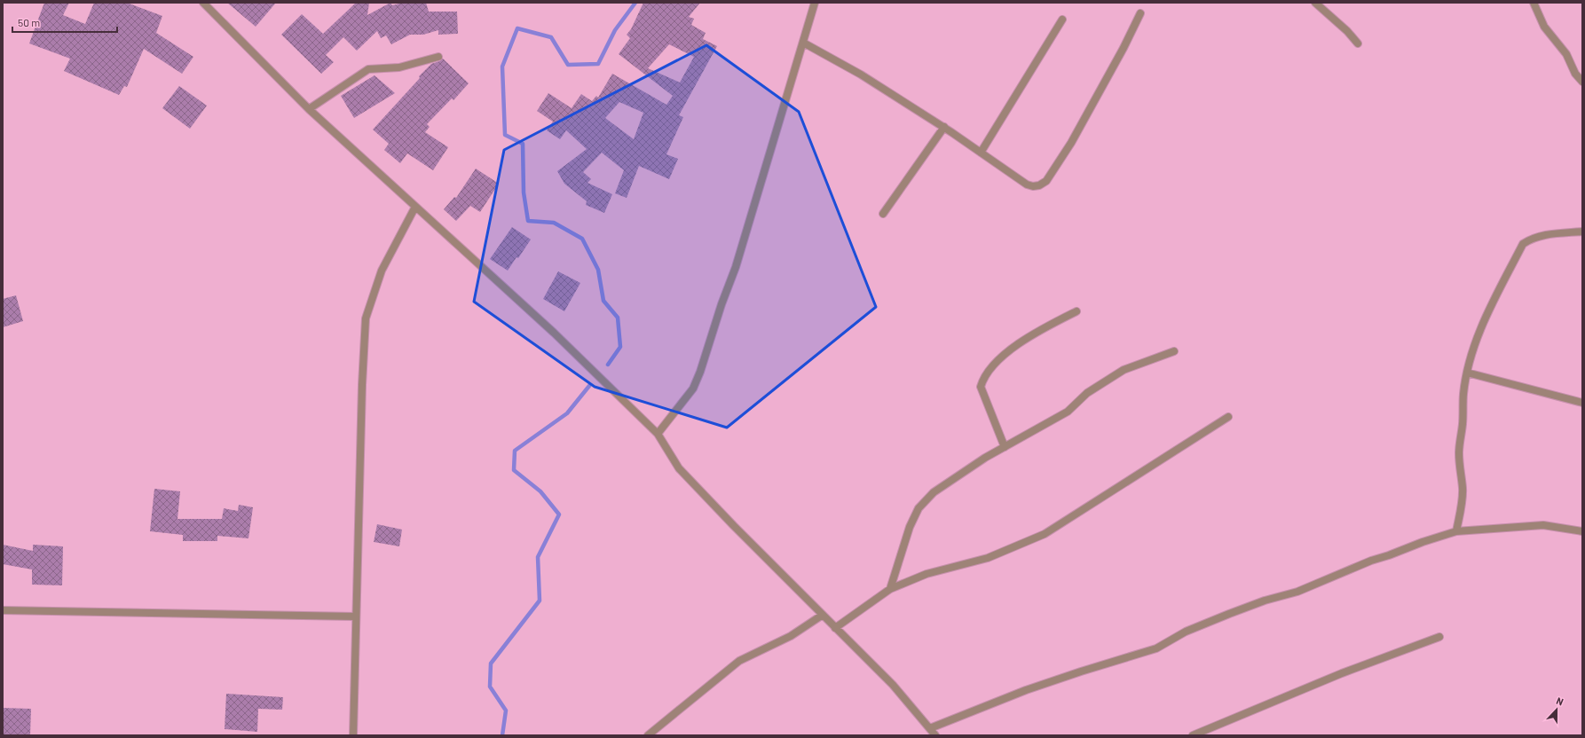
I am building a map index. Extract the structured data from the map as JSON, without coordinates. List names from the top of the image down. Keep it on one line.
{"scale_bar":"50 m","north":"top"}
